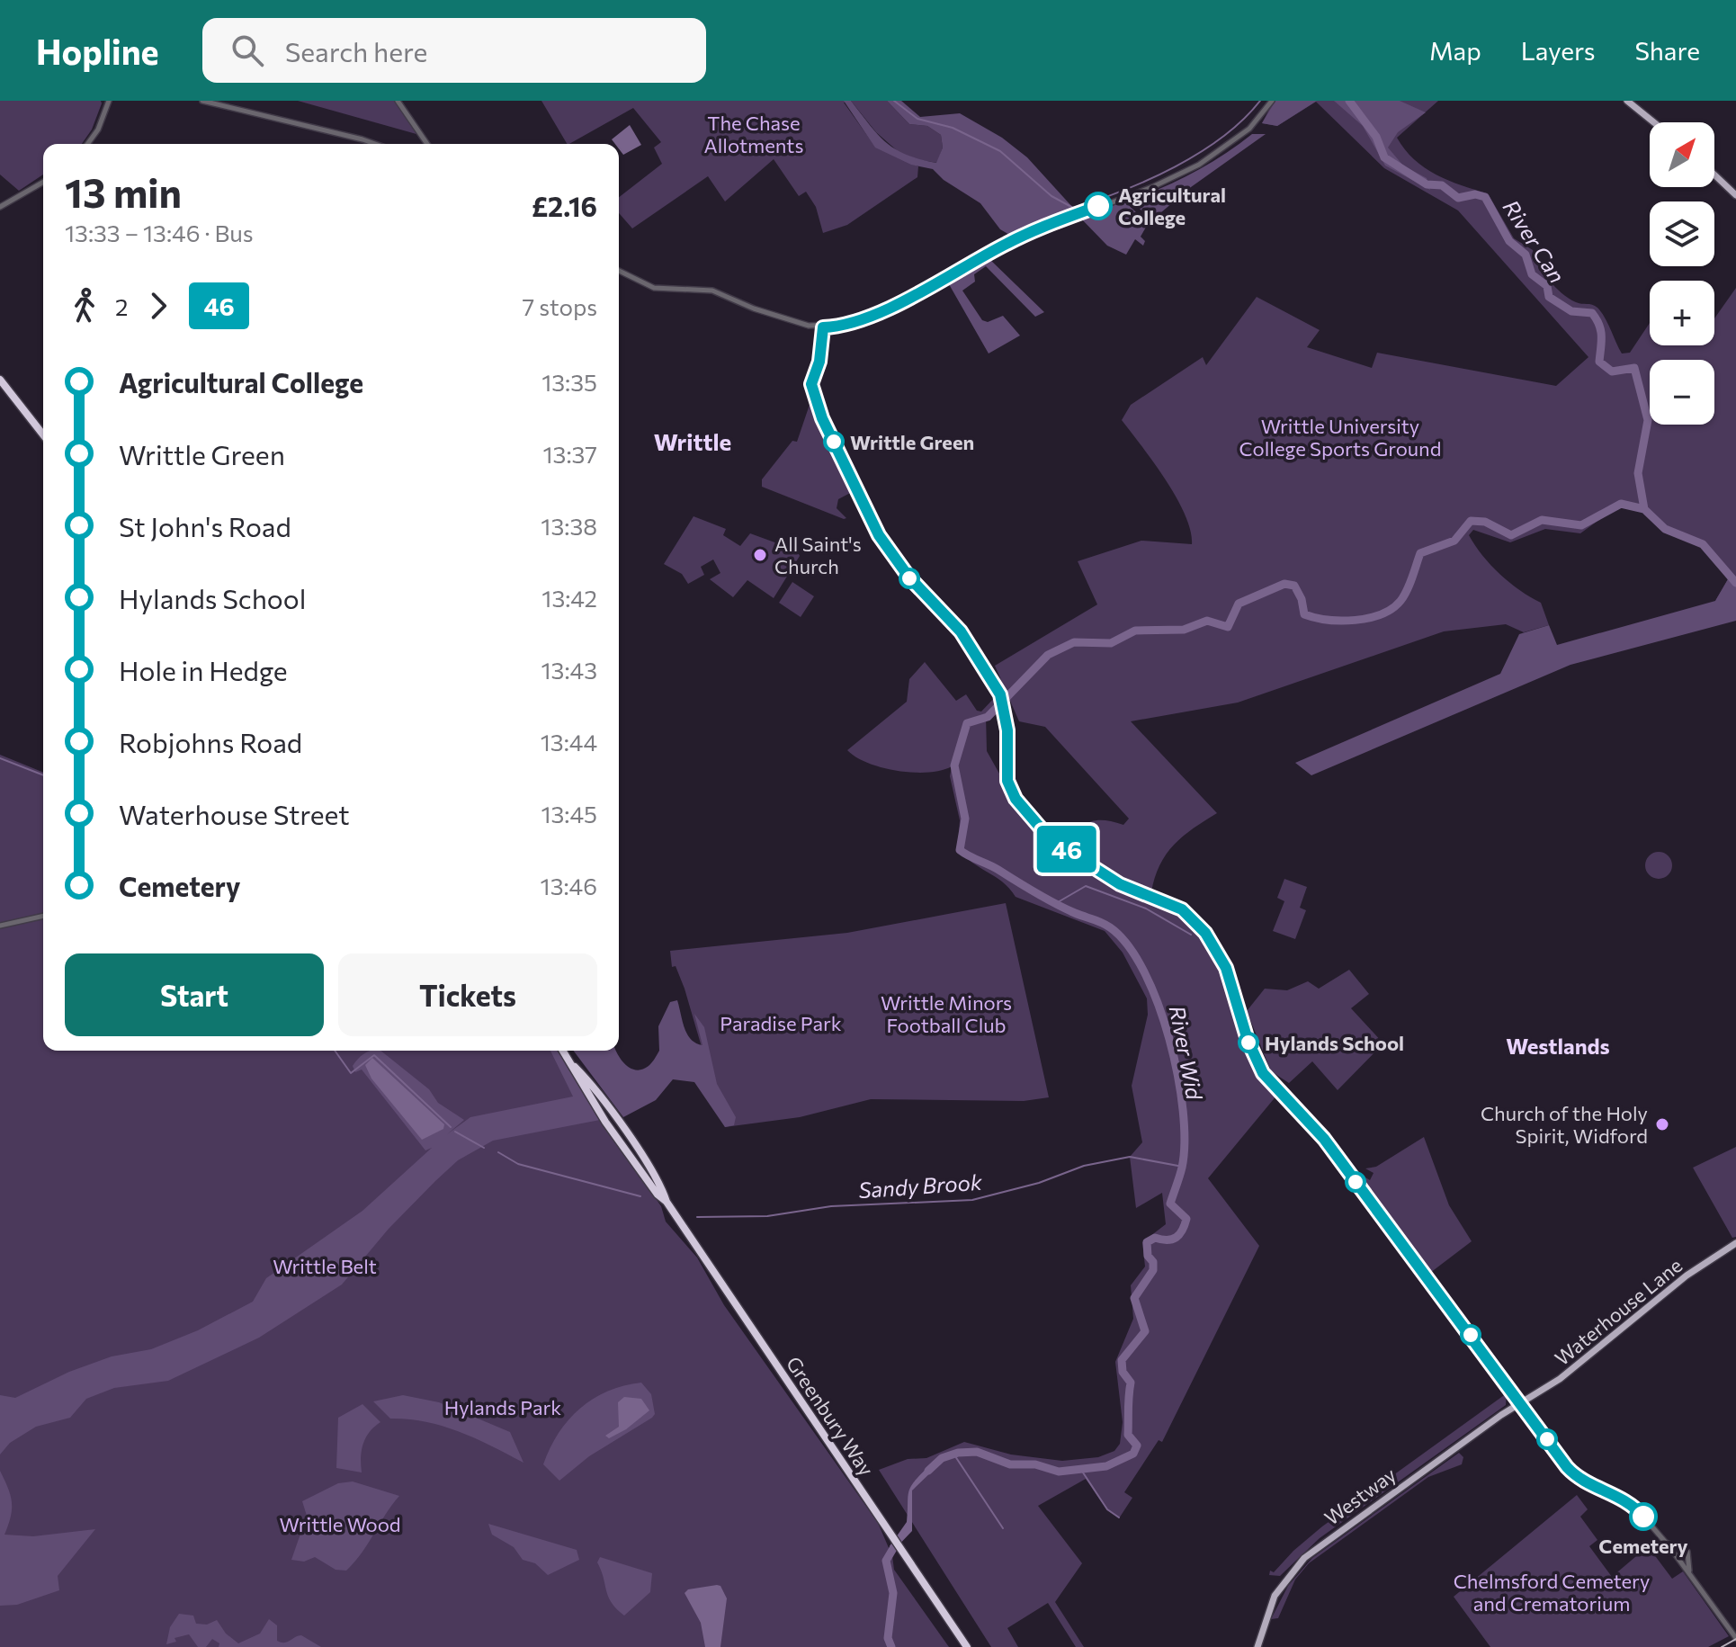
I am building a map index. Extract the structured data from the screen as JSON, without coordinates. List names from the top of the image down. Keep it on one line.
{"streets":{"highway":["Greenbury Way"],"main road":["Waterhouse Lane","Westway"]},"crossings":[["Waterhouse Lane","Westway"]],"districts":["Writtle","Westlands"],"water":["River Can","River Wid","Sandy Brook"],"parks":["The Chase Allotments","Writtle University College Sports Ground","Writtle Minors Football Club","Paradise Park","Writtle Belt","Hylands Park","Writtle Wood","Chelmsford Cemetery and Crematorium"],"places":["Agricultural College","Writtle Green","All Saint's Church","Hylands School","Church of the Holy Spirit, Widford","Cemetery"],"lines":["bus line 46"],"north":"top right","page":{"header":"Hopline","search":"Search here","nav":["Map","Layers","Share"],"on_map":"46","map_buttons":["+","−"],"heading":["13 min","13:33 – 13:46 · Bus","£2.16"],"legs":["2","46","7 stops"],"list":[{"name":"Agricultural College","value":"13:35"},{"name":"Writtle Green","value":"13:37"},{"name":"St John's Road","value":"13:38"},{"name":"Hylands School","value":"13:42"},{"name":"Hole in Hedge","value":"13:43"},{"name":"Robjohns Road","value":"13:44"},{"name":"Waterhouse Street","value":"13:45"},{"name":"Cemetery","value":"13:46"}],"buttons":["Start","Tickets"]}}
